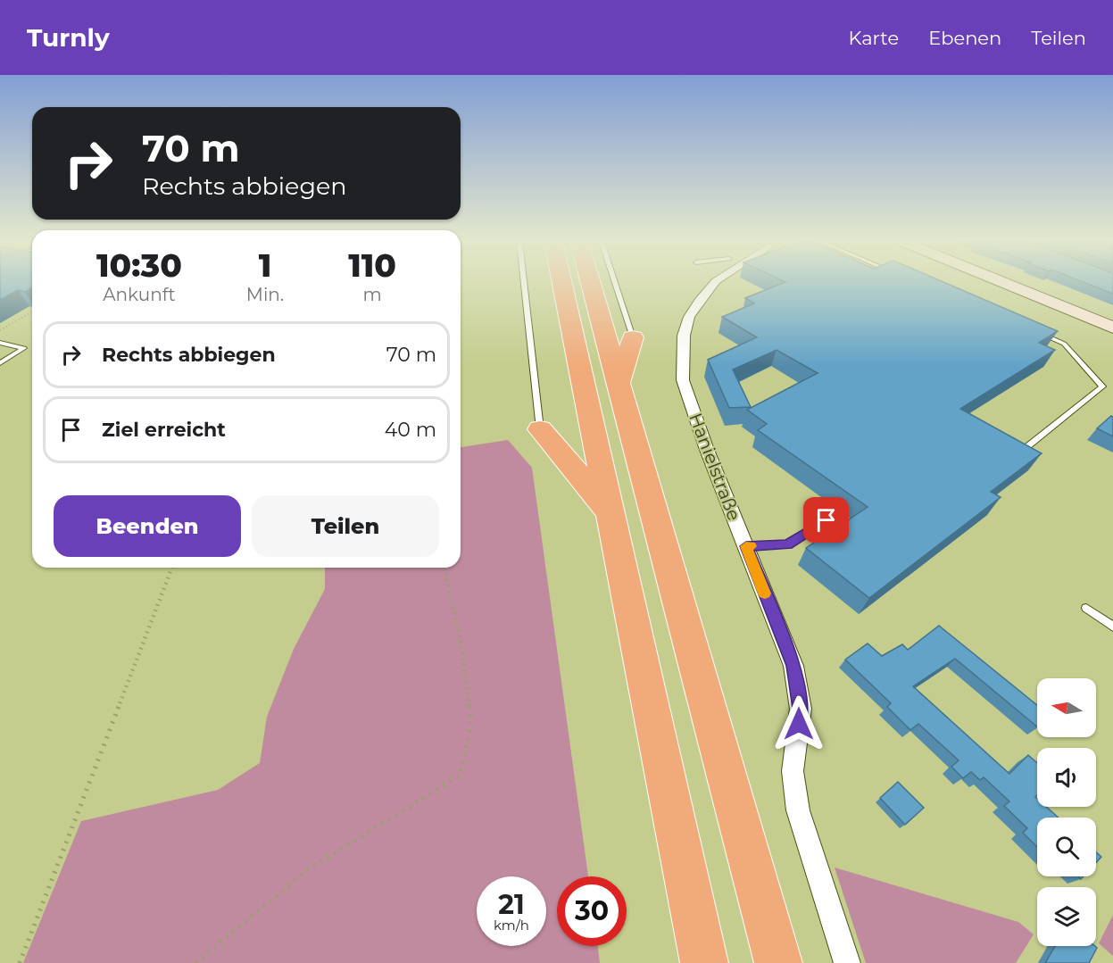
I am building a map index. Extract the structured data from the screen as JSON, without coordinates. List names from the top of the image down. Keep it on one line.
{"streets":{"street":["Hanielstraße"]},"north":"left","page":{"header":"Turnly","nav":["Karte","Ebenen","Teilen"],"turn":["70 m","Rechts abbiegen"],"eta":["10:30","Ankunft","1","Min.","110","m"],"list":[{"name":"Rechts abbiegen","value":"70 m"},{"name":"Ziel erreicht","value":"40 m"}],"buttons":["Beenden","Teilen"],"speed":"21 km/h","limit":"30"}}
